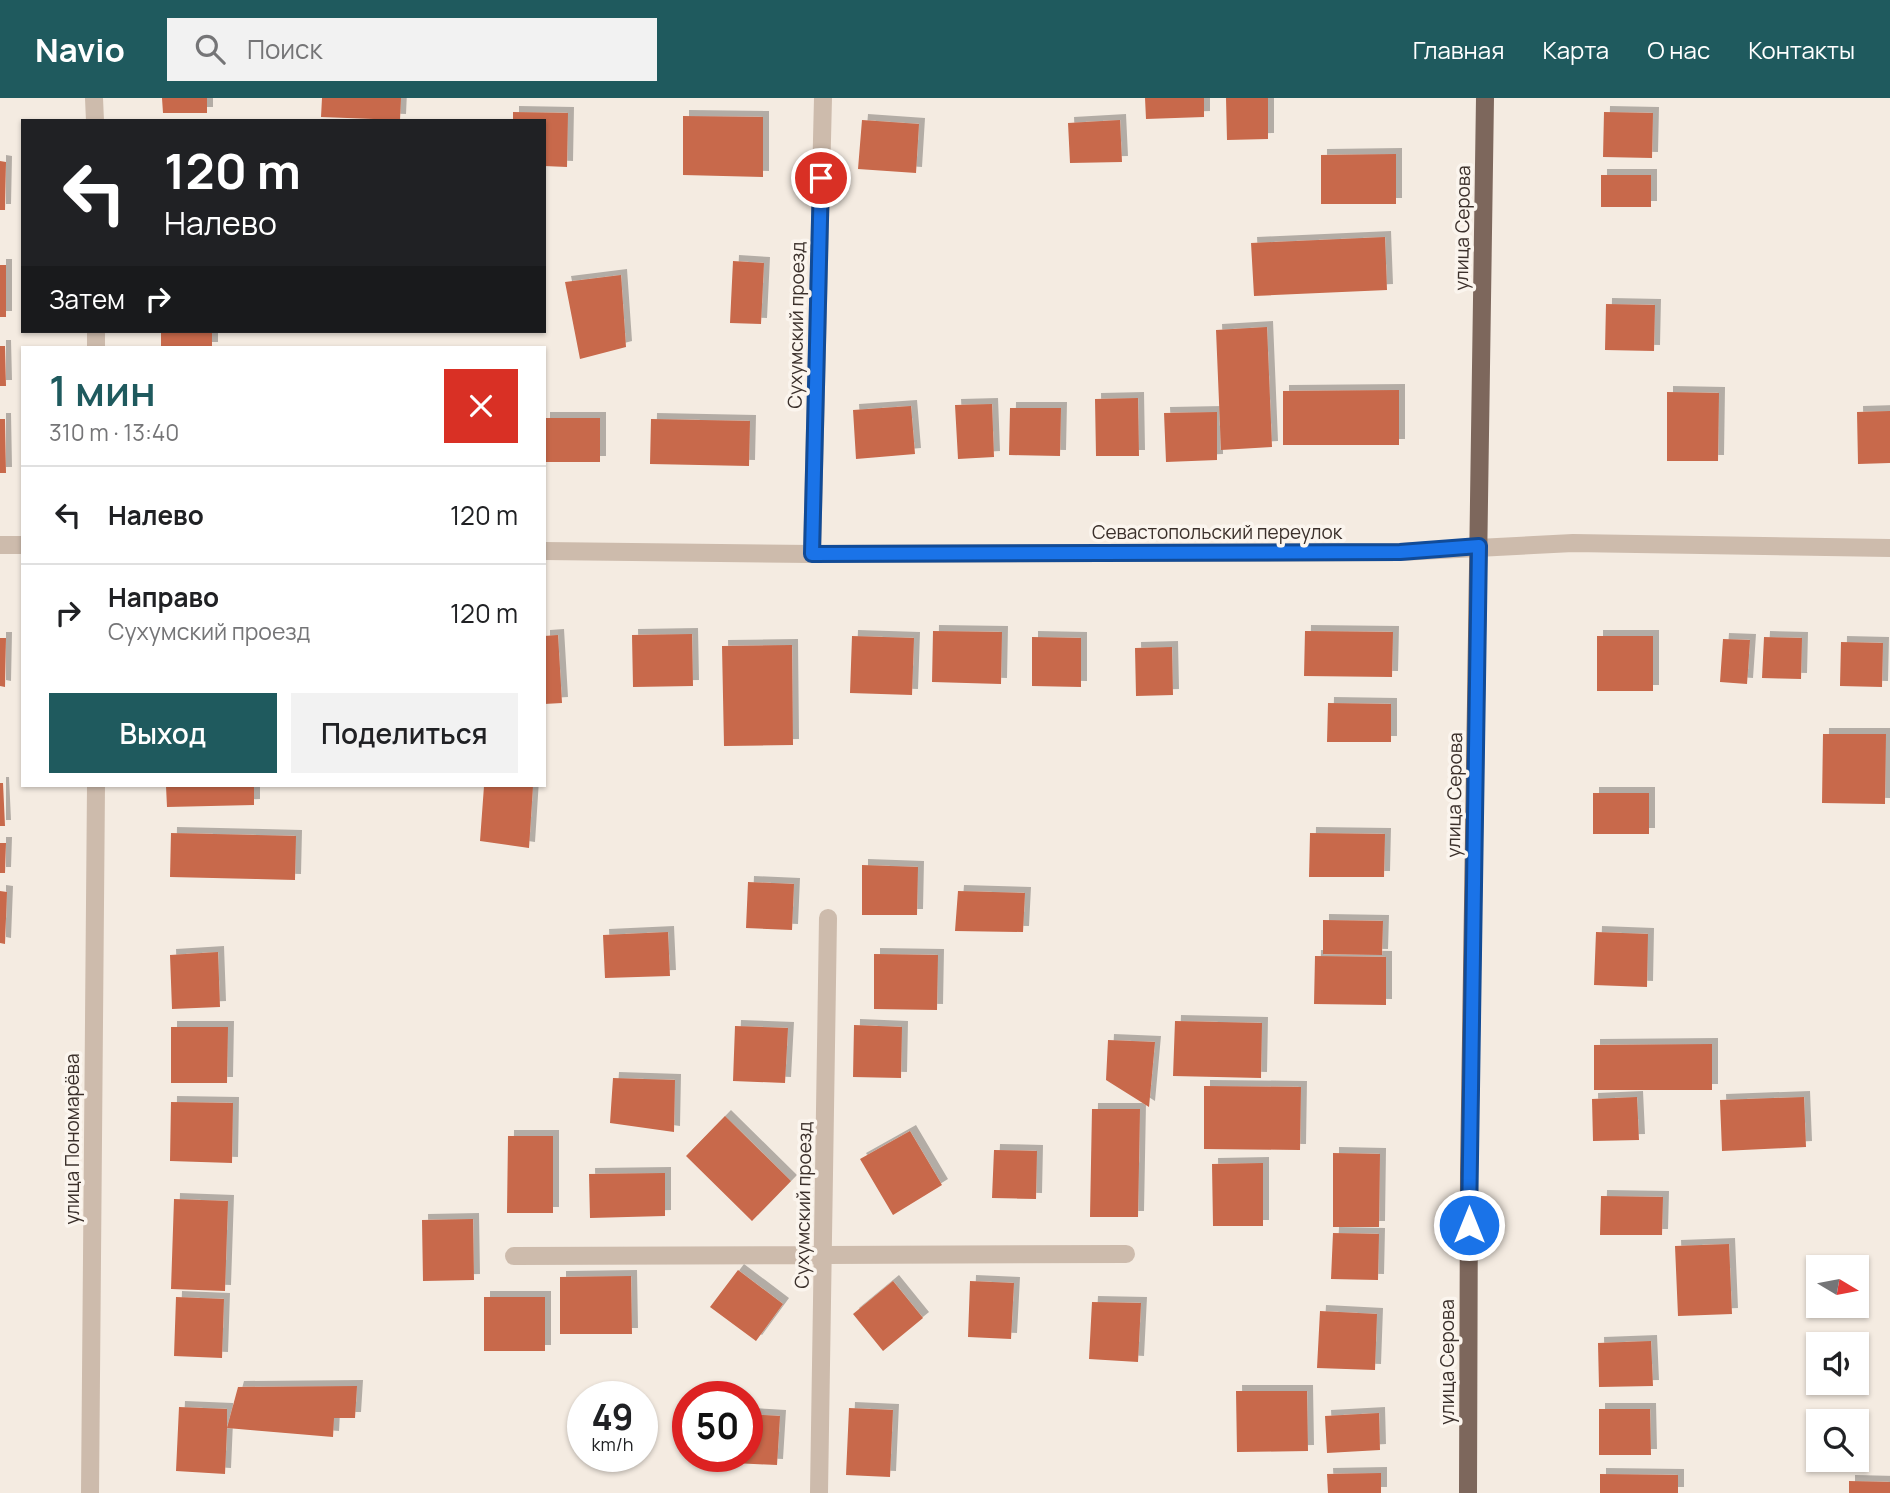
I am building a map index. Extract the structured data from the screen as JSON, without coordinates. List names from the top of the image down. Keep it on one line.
{"streets":{"main road":["улица Серова"],"street":["Сухумский проезд","Севастопольский переулок","улица Пономарёва"]},"crossings":[["улица Серова","Севастопольский переулок"],["Сухумский проезд","Севастопольский переулок"]],"north":"right","page":{"header":"Navio","search":"Поиск","nav":["Главная","Карта","О нас","Контакты"],"turn":["120 m","Налево"],"then":"Затем","heading":["1 мин","310 m · 13:40"],"list":[{"name":"Налево","value":"120 m"},{"name":"Направо","note":"Сухумский проезд","value":"120 m"}],"buttons":["Выход","Поделиться"],"speed":"49 km/h","limit":"50"}}
